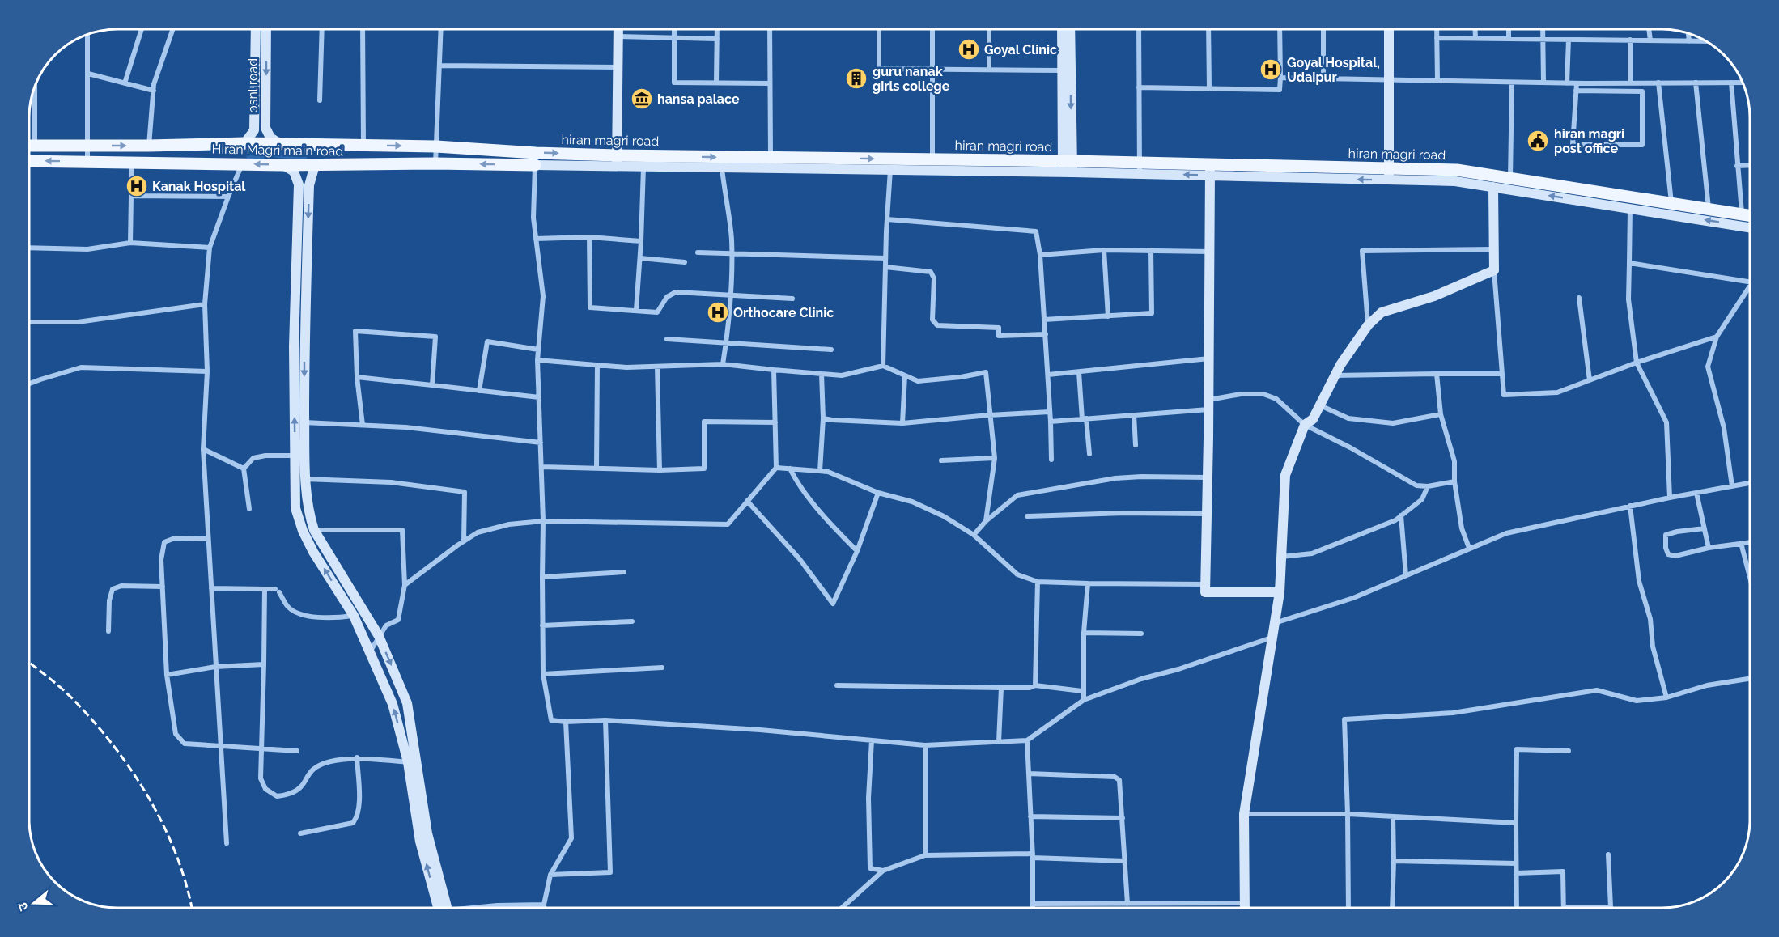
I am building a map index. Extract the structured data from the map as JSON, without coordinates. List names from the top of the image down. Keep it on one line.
{"streets":{"main road":["hiran magri road","Hiran Magri main road"],"street":["bsnl road"]},"crossings":[["bsnl road","hiran magri road"],["bsnl road","Hiran Magri main road"],["hiran magri road","Hiran Magri main road"]],"one_way":["hiran magri road"],"places":{"hospital":["Goyal Clinic","Goyal Hospital, Udaipur","Kanak Hospital","Orthocare Clinic"],"building":["guru nanak girls college"],"museum":["hansa palace"],"public building":["hiran magri post office"]},"north":"left"}
